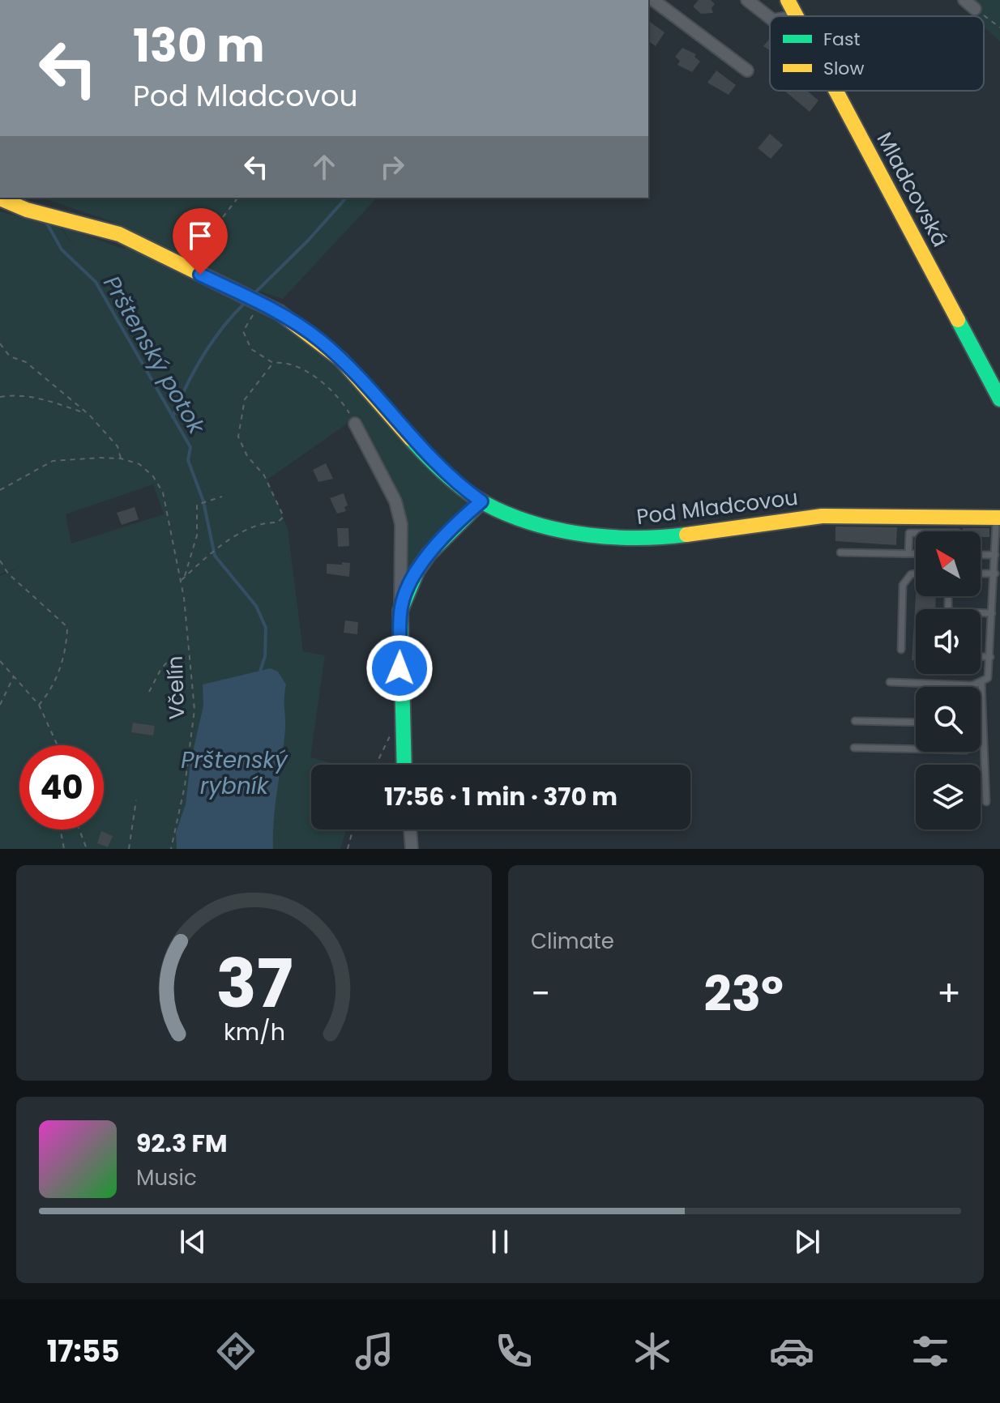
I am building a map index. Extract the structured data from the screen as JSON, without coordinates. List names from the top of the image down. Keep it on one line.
{"streets":{"street":["Mladcovská","Pod Mladcovou"],"path":["Včelín"]},"water":["Prštenský potok","Prštenský rybník"],"legend":["Fast","Slow"],"north":"top left","page":{"turn":["130 m","Pod Mladcovou"],"limit":"40","trip":"17:56 · 1 min · 370 m","tile":"Climate","heat":["−","23°","+"],"song":["92.3 FM","Music"],"tabs":"17:55","gauge":["37","km/h"]}}
